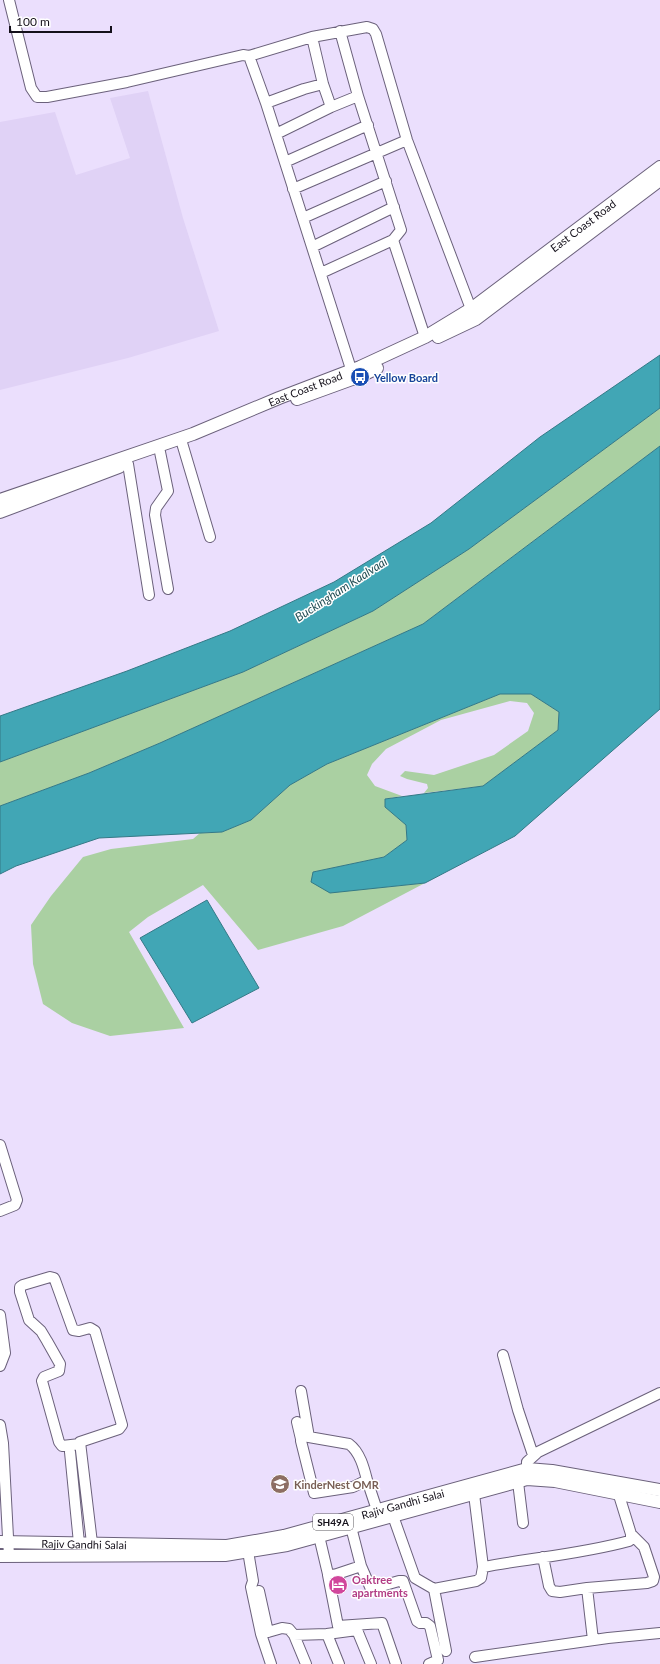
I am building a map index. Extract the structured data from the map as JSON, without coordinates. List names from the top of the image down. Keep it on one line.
{"streets":{"main road":["East Coast Road","Rajiv Gandhi Salai","SH49A"]},"water":["Buckingham Kaalvaai"],"places":{"bus stop":["Yellow Board"],"school or university":["KinderNest OMR"],"hotel":["Oaktree apartments"]},"scale_bar":"100 m"}
